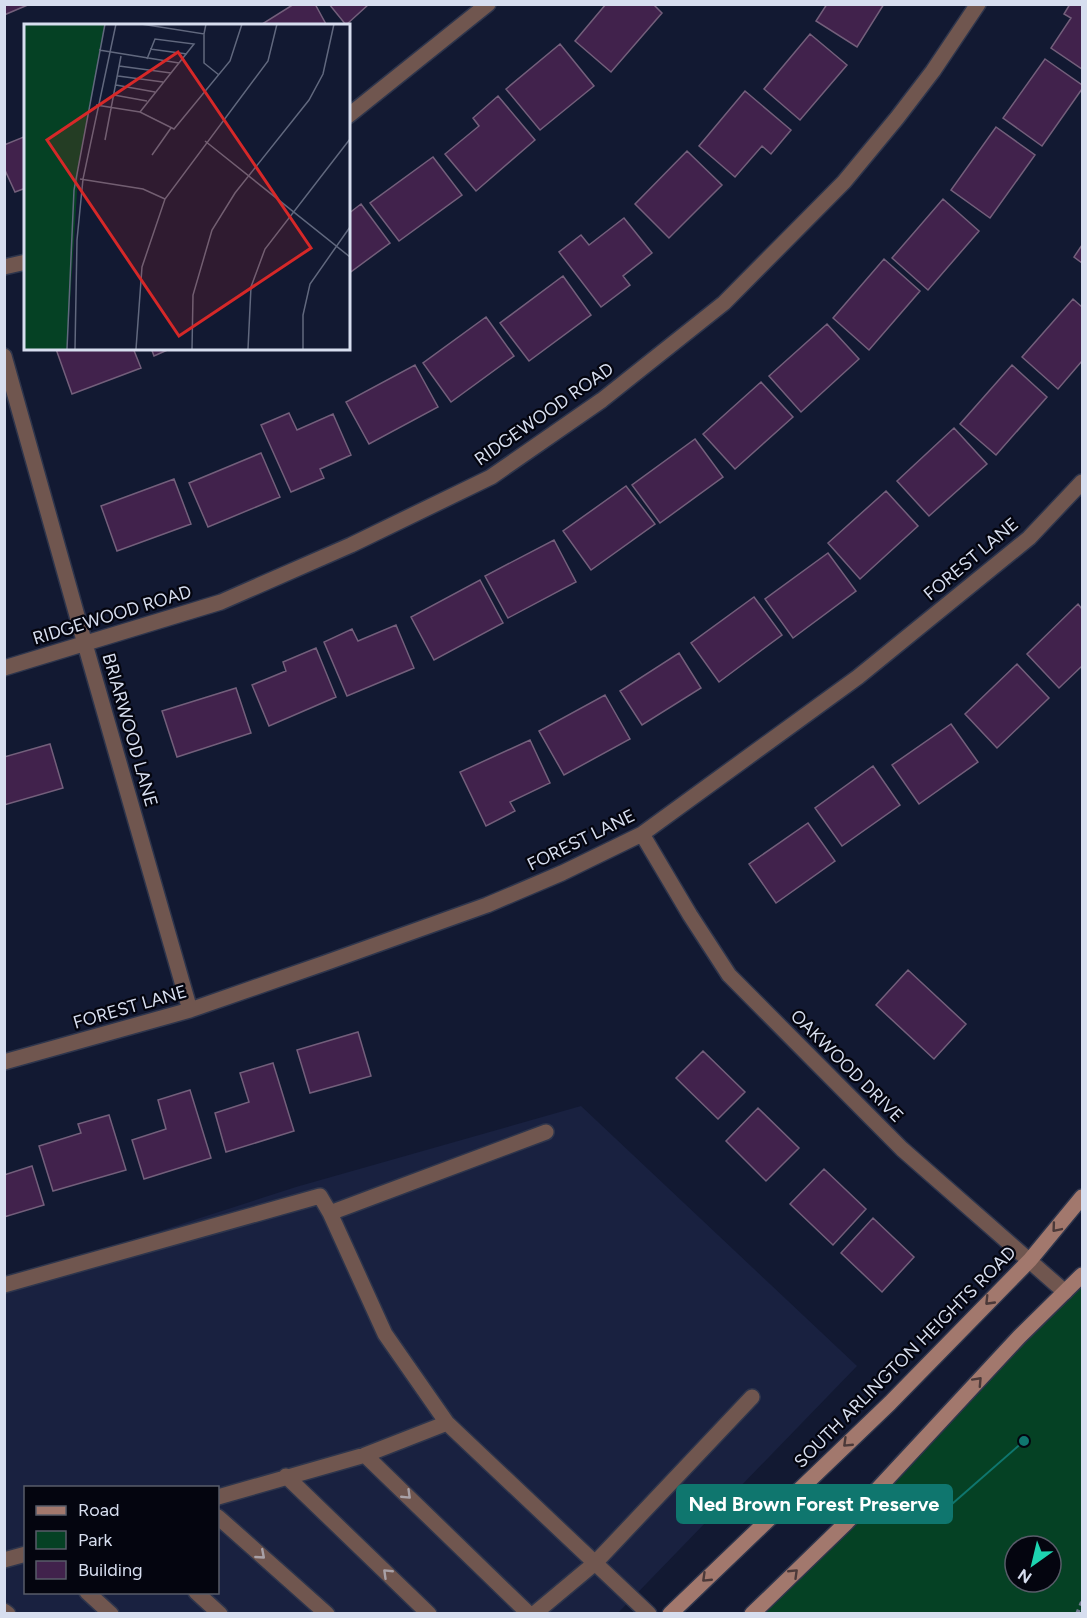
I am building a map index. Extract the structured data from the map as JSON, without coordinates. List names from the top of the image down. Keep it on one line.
{"streets":{"main road":["SOUTH ARLINGTON HEIGHTS ROAD"],"street":["RIDGEWOOD ROAD","FOREST LANE","BRIARWOOD LANE","OAKWOOD DRIVE"]},"crossings":[["RIDGEWOOD ROAD","BRIARWOOD LANE"],["FOREST LANE","BRIARWOOD LANE"],["FOREST LANE","OAKWOOD DRIVE"],["OAKWOOD DRIVE","SOUTH ARLINGTON HEIGHTS ROAD"]],"places":["Ned Brown Forest Preserve"],"legend":["Road","Park","Building"],"north":"bottom left"}
